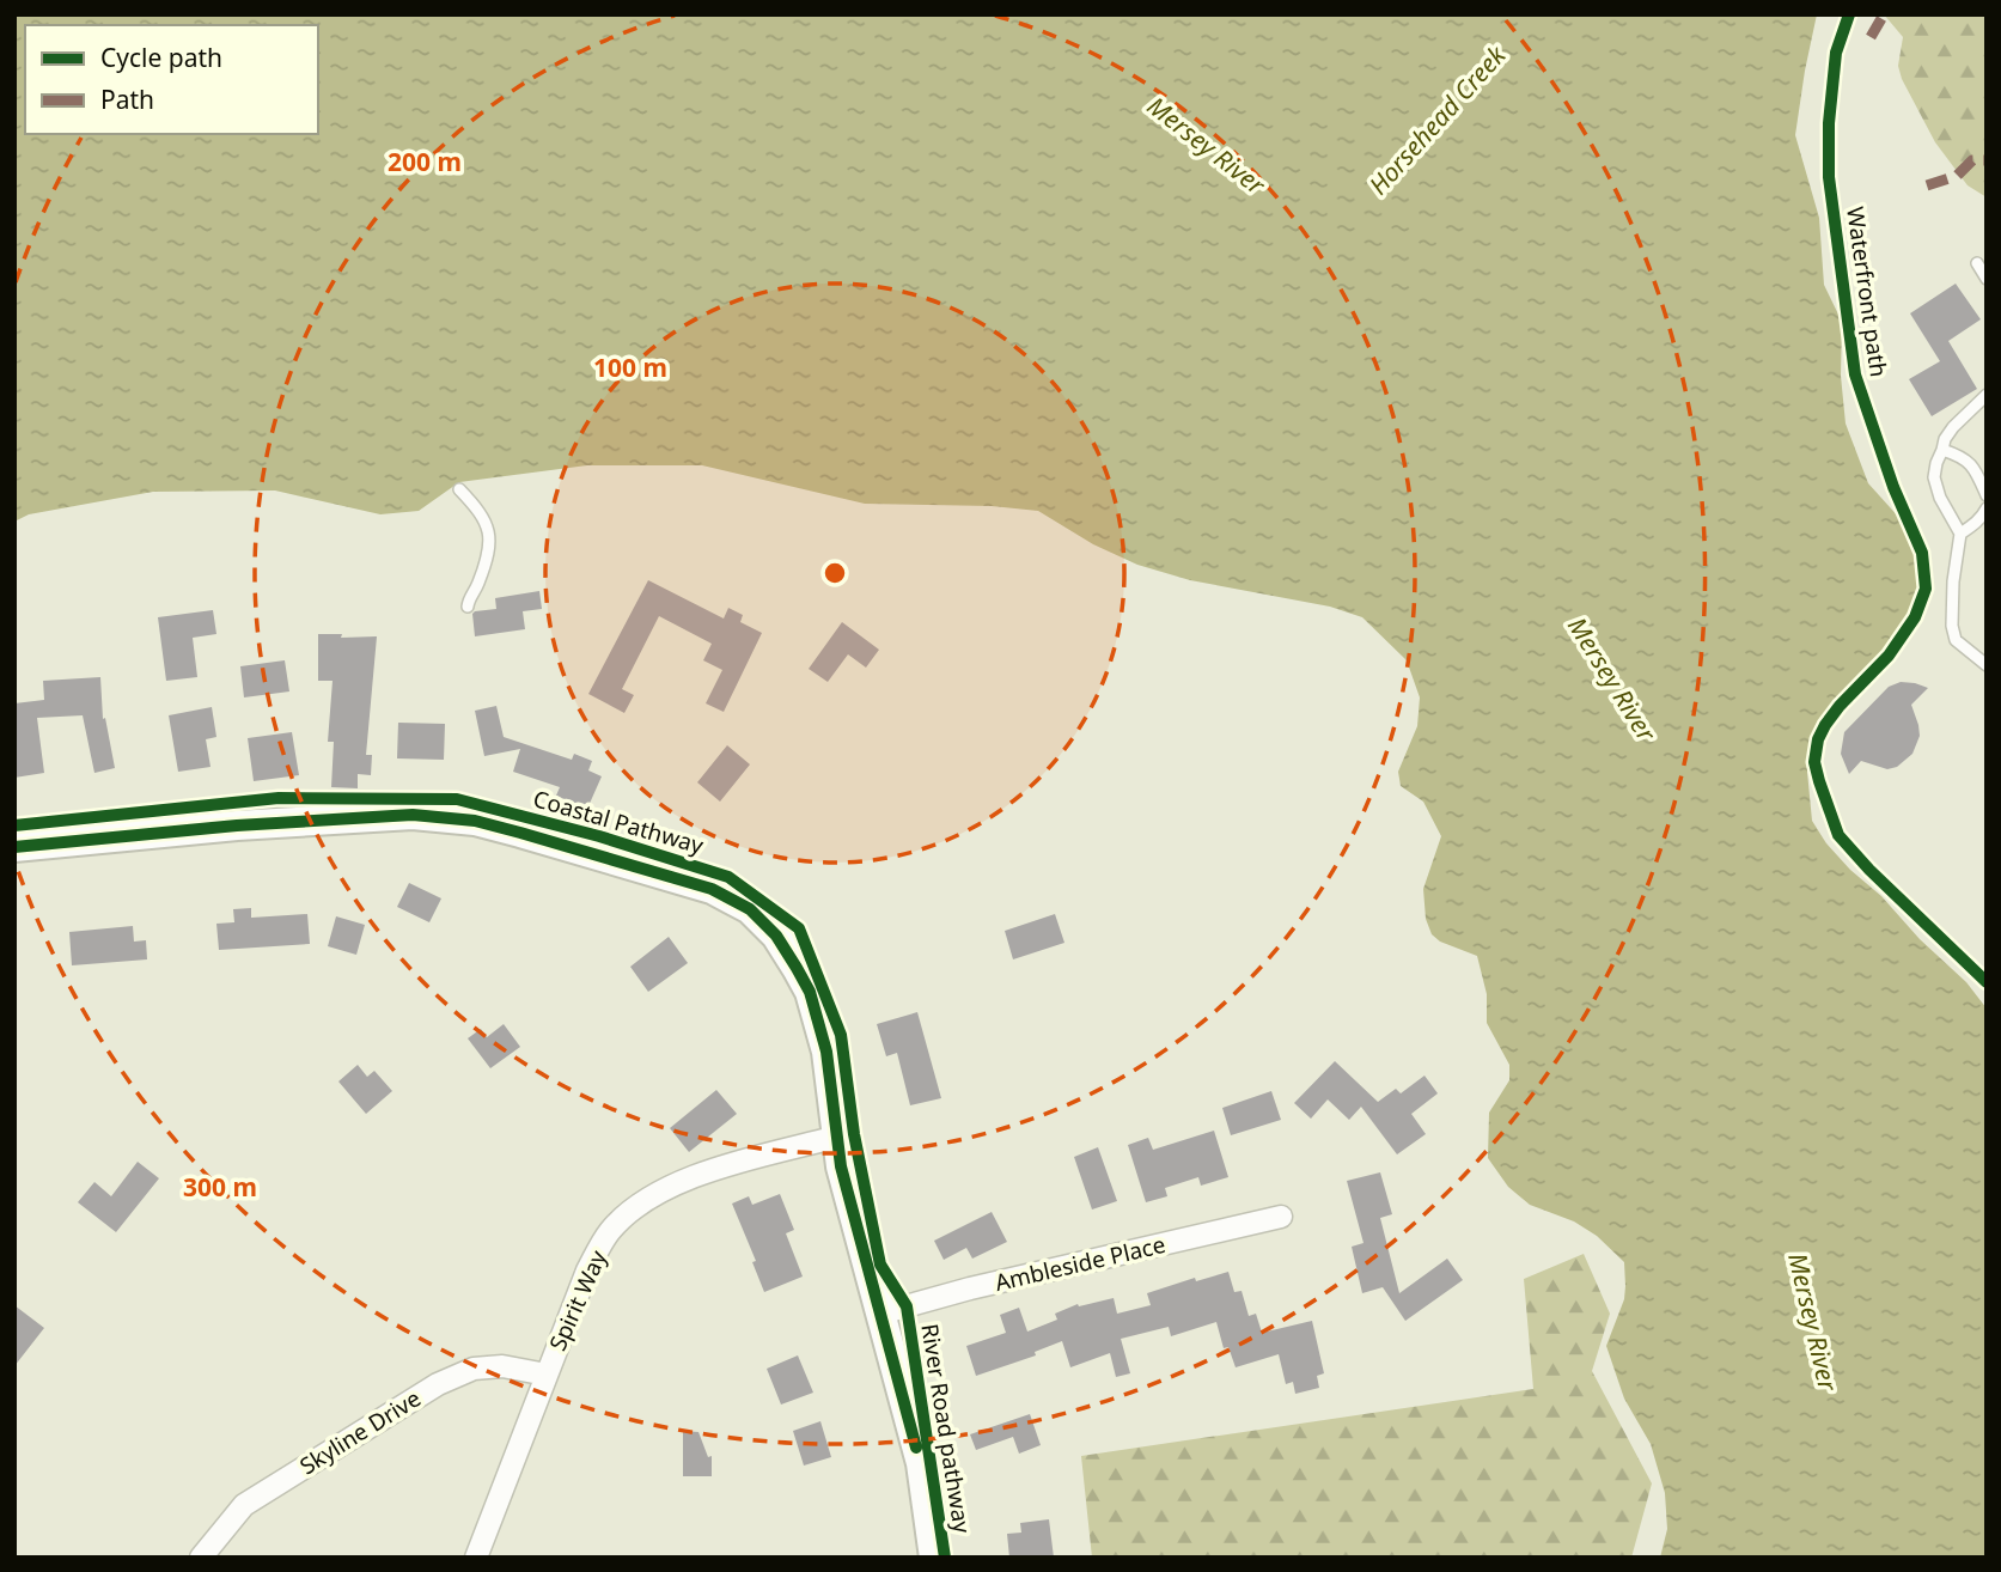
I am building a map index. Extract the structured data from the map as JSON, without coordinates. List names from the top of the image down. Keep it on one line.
{"streets":{"street":["Ambleside Place","Spirit Way","Skyline Drive"],"cycle path":["Waterfront path","Coastal Pathway"]},"crossings":[["Spirit Way","Skyline Drive"]],"water":["Horsehead Creek","Mersey River"],"legend":["Cycle path","Path"],"rings":["200 m","100 m","300 m"]}
